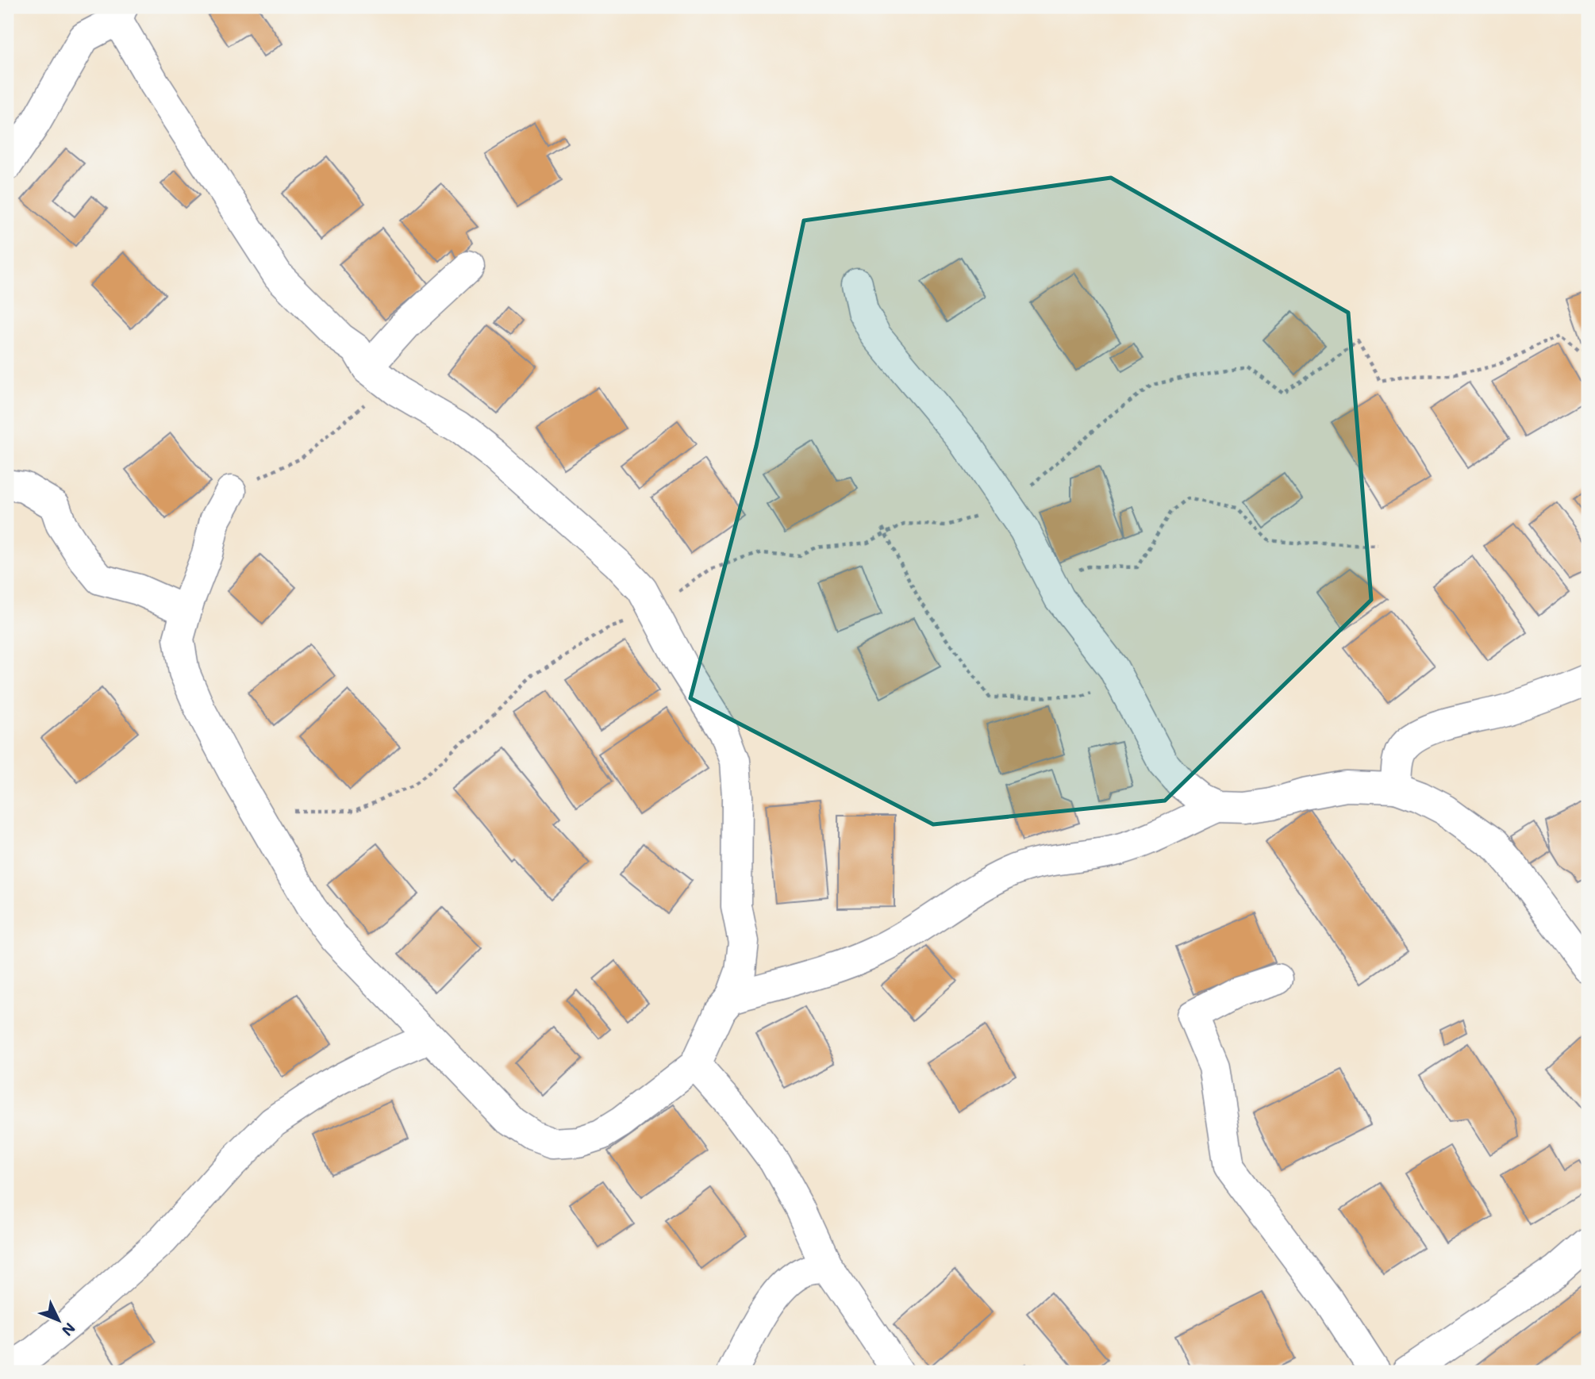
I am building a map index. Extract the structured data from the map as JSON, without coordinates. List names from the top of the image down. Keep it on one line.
{"north":"bottom right"}
